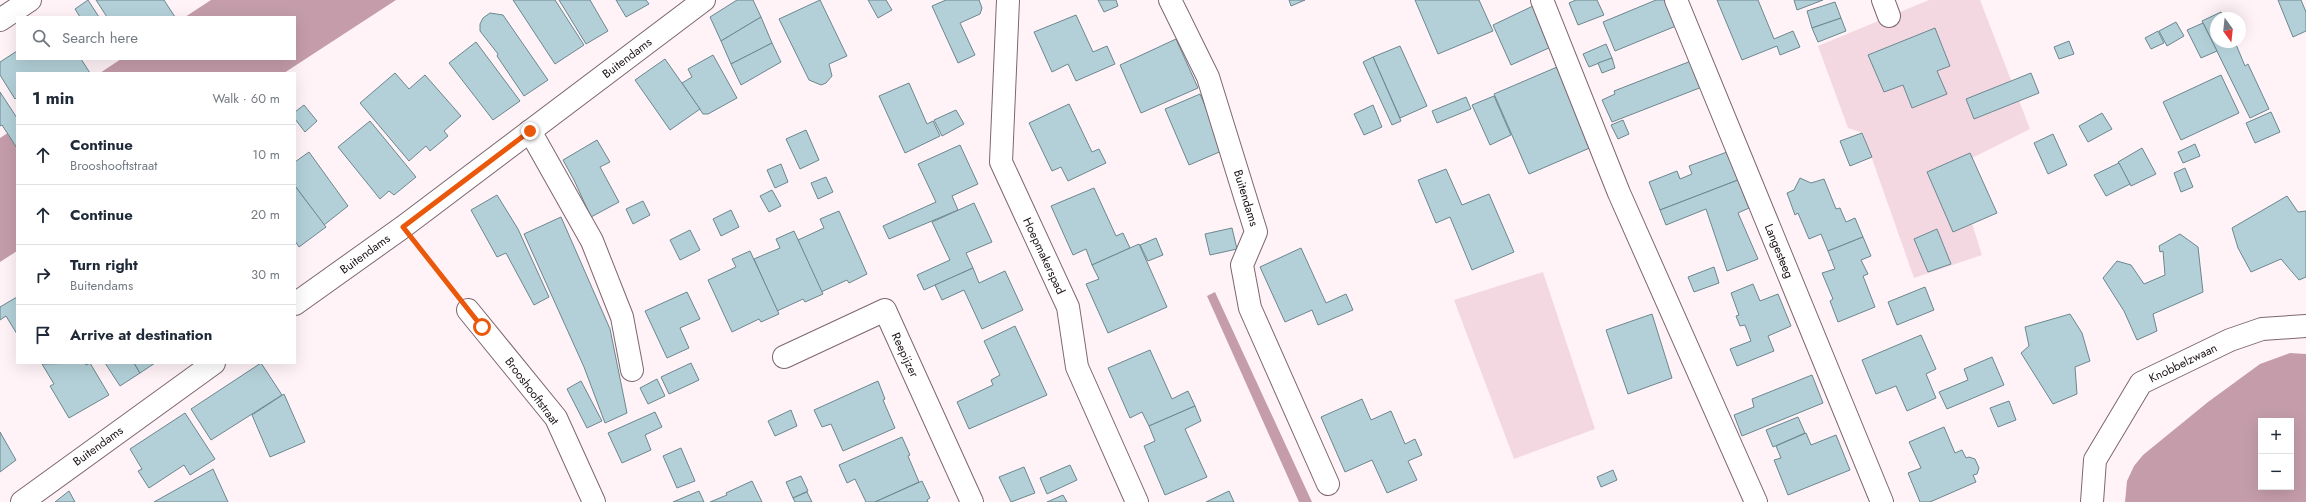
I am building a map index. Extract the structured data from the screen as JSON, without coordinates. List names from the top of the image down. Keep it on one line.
{"streets":{"street":["Buitendams","Langesteeg","Hoepmakerspad","Reepijzer","Knobbelzwaan","Brooshooftstraat"]},"north":"bottom","page":{"search":"Search here","heading":["1 min","Walk · 60 m"],"list":[["Continue","Brooshooftstraat","10 m"],["Continue","20 m"],["Turn right","Buitendams","30 m"],"Arrive at destination"],"map_buttons":["+","−"]}}
